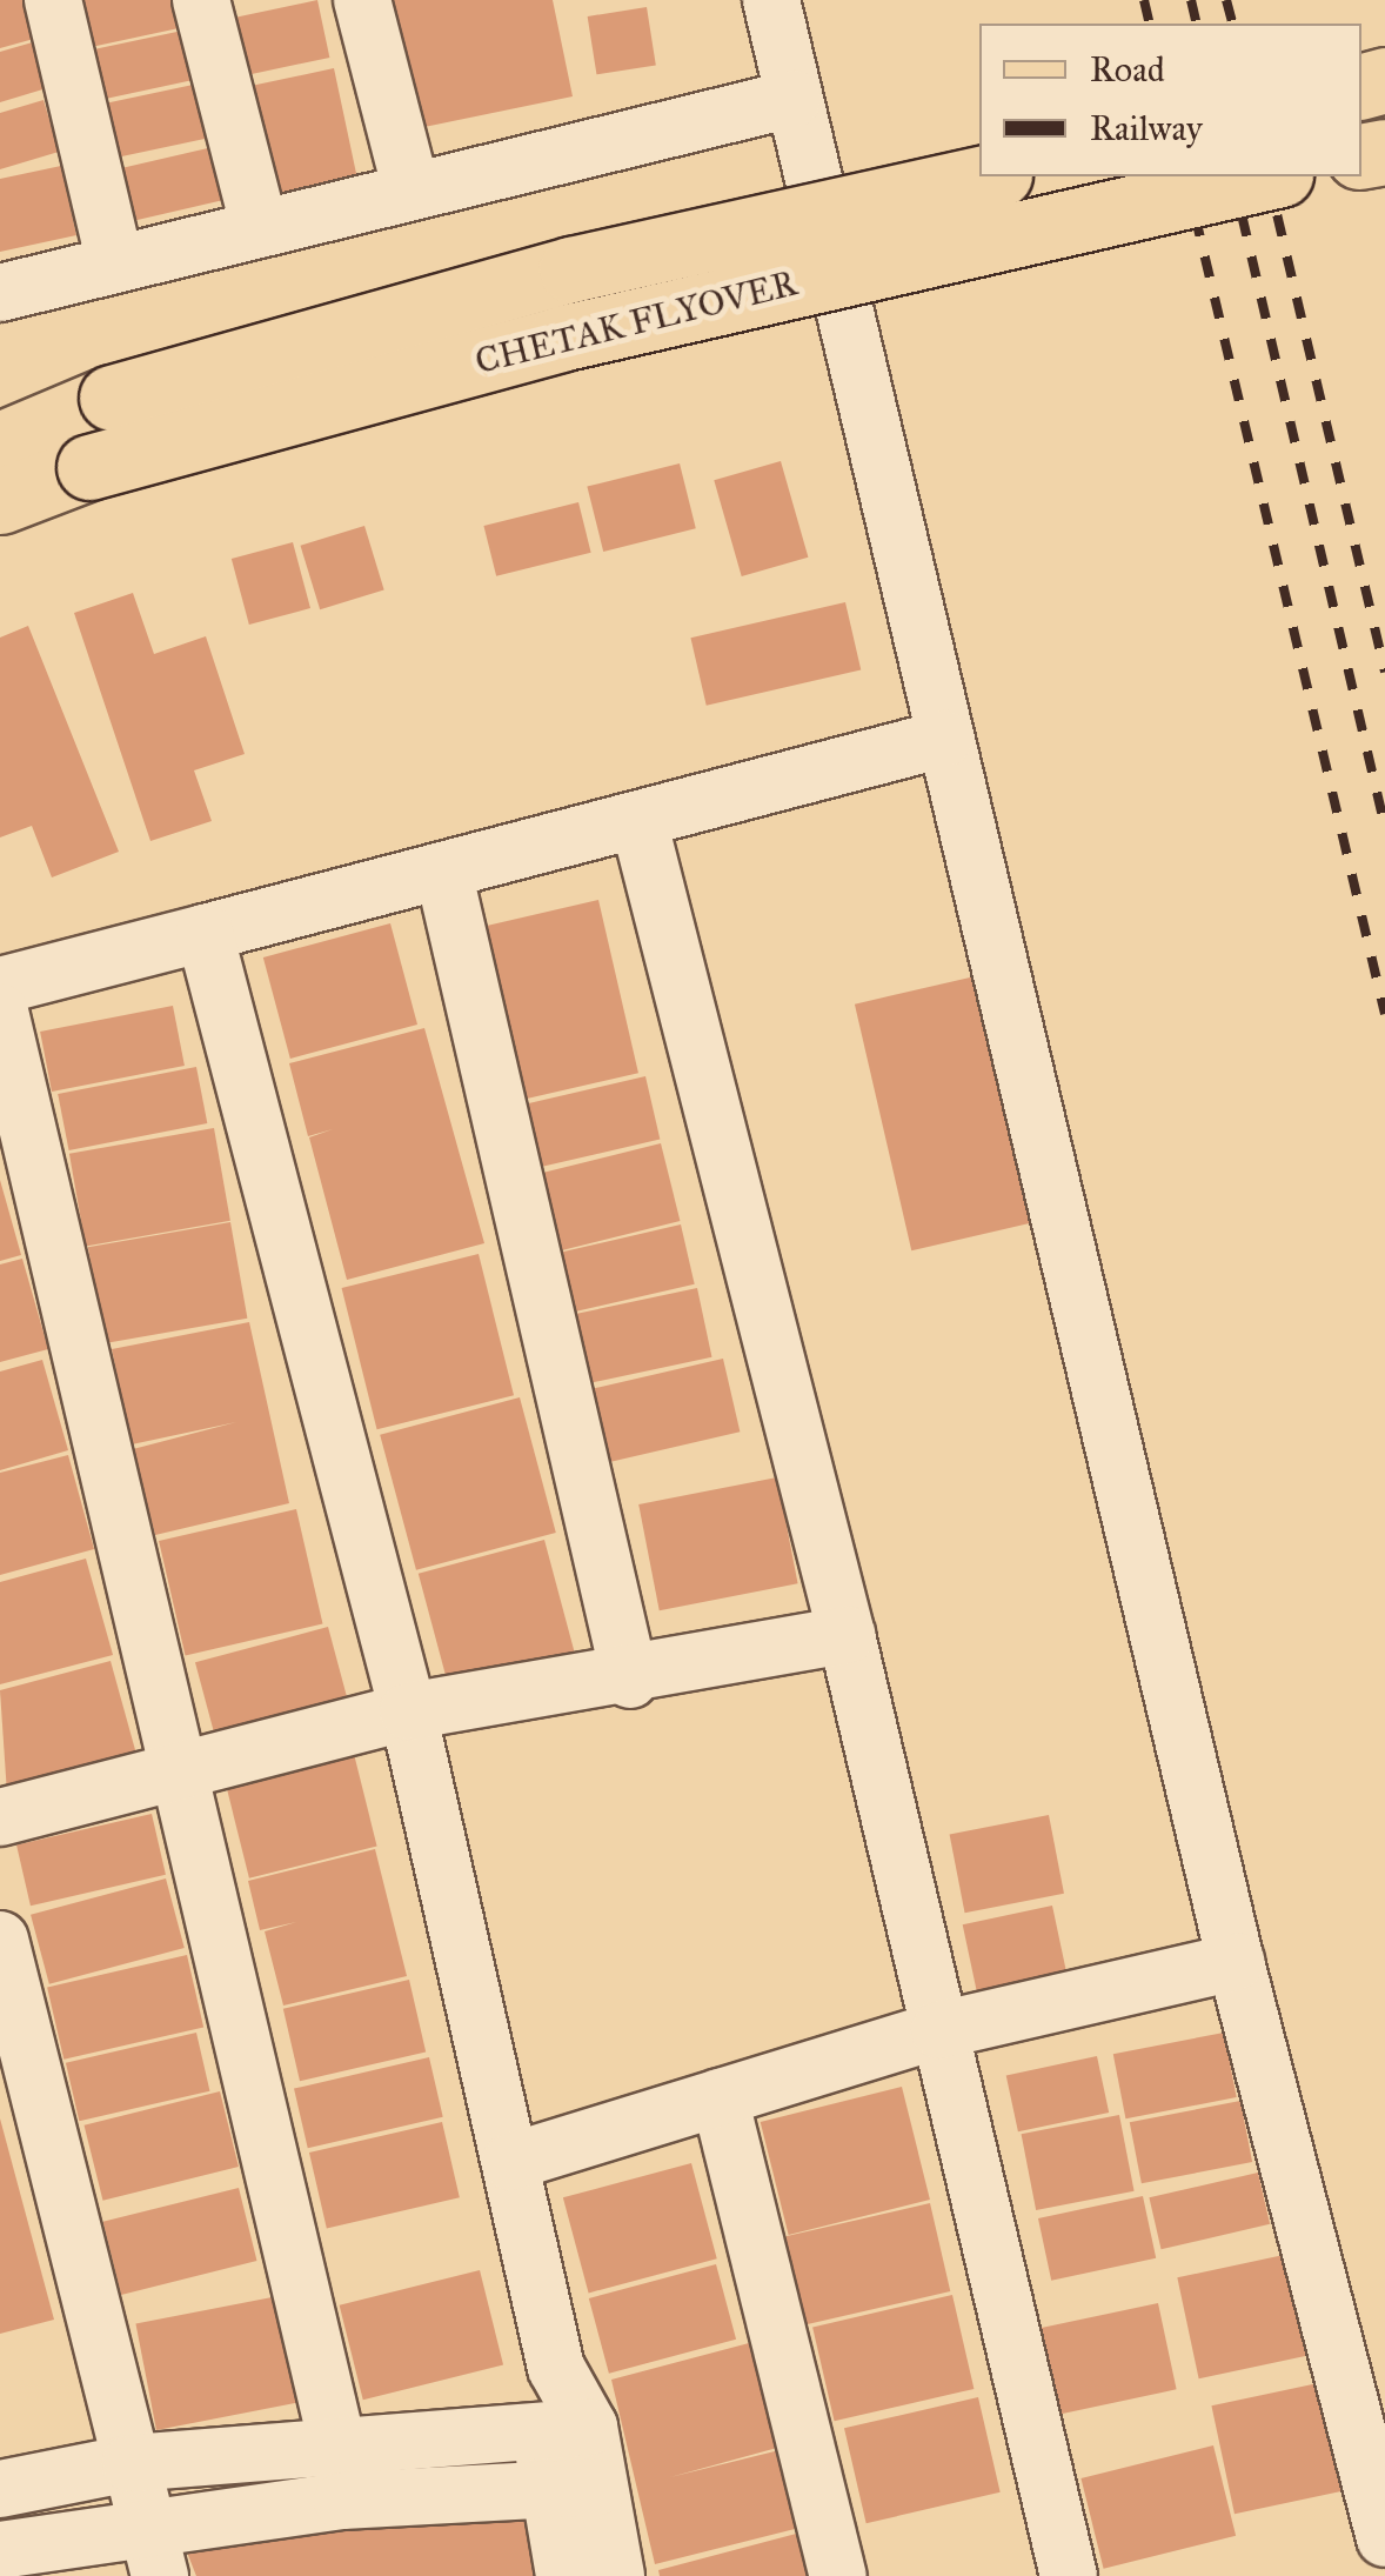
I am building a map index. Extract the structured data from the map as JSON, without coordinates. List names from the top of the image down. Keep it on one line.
{"streets":{"main road":["CHETAK FLYOVER"]},"legend":["Road","Railway"]}
